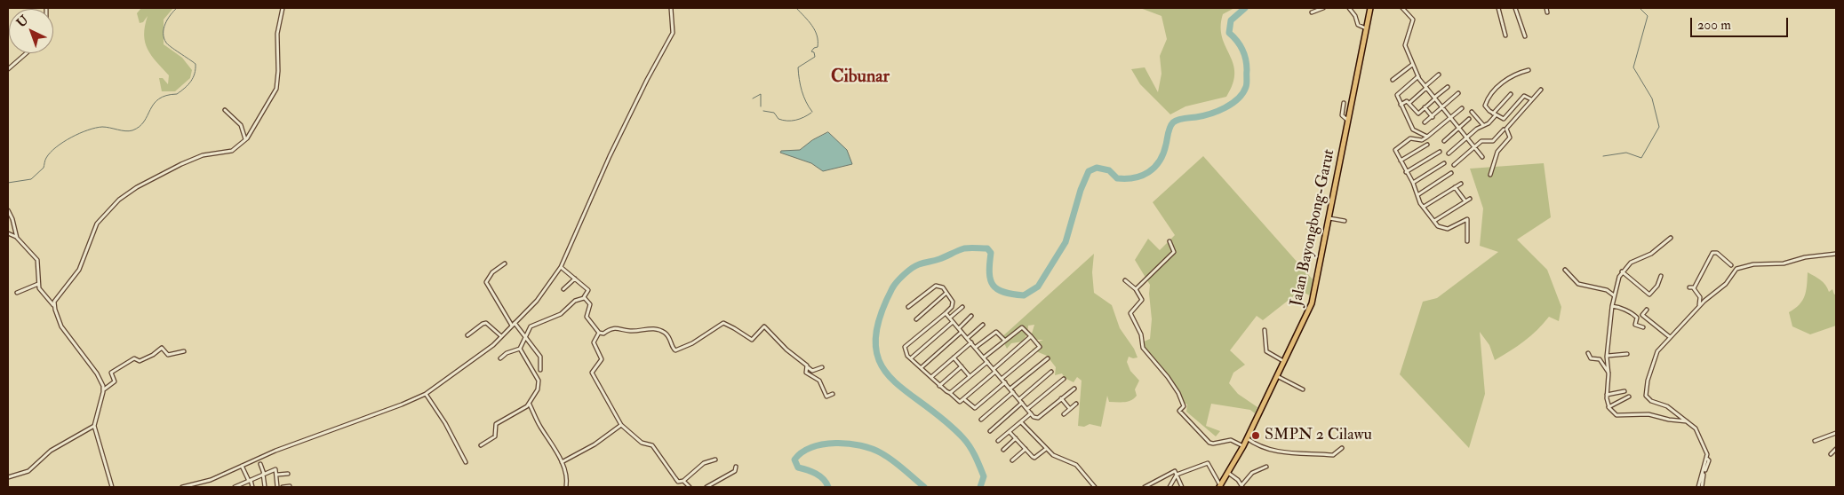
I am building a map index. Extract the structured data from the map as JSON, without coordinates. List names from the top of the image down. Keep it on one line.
{"streets":{"main road":["Jalan Bayongbong-Garut"]},"districts":["Cibunar"],"places":["SMPN 2 Cilawu"],"scale_bar":"200 m","north":"top left"}
